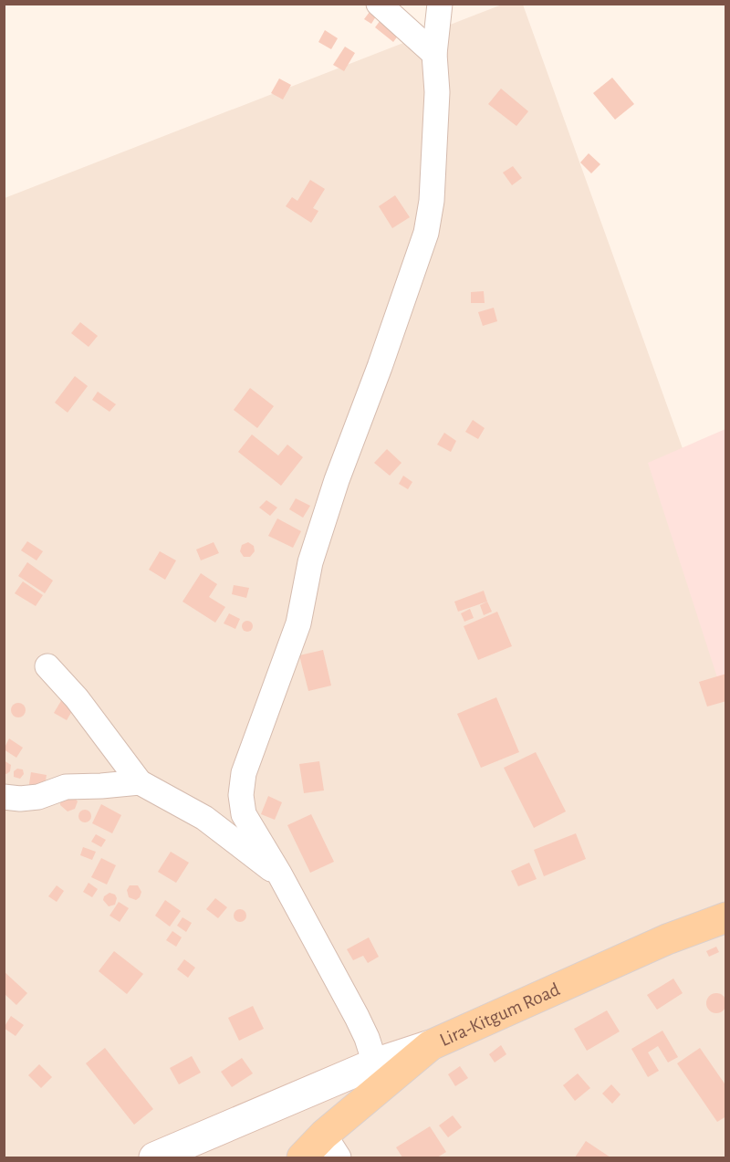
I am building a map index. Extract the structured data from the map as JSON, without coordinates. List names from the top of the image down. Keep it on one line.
{"streets":{"main road":["Lira-Kitgum Road"]}}
